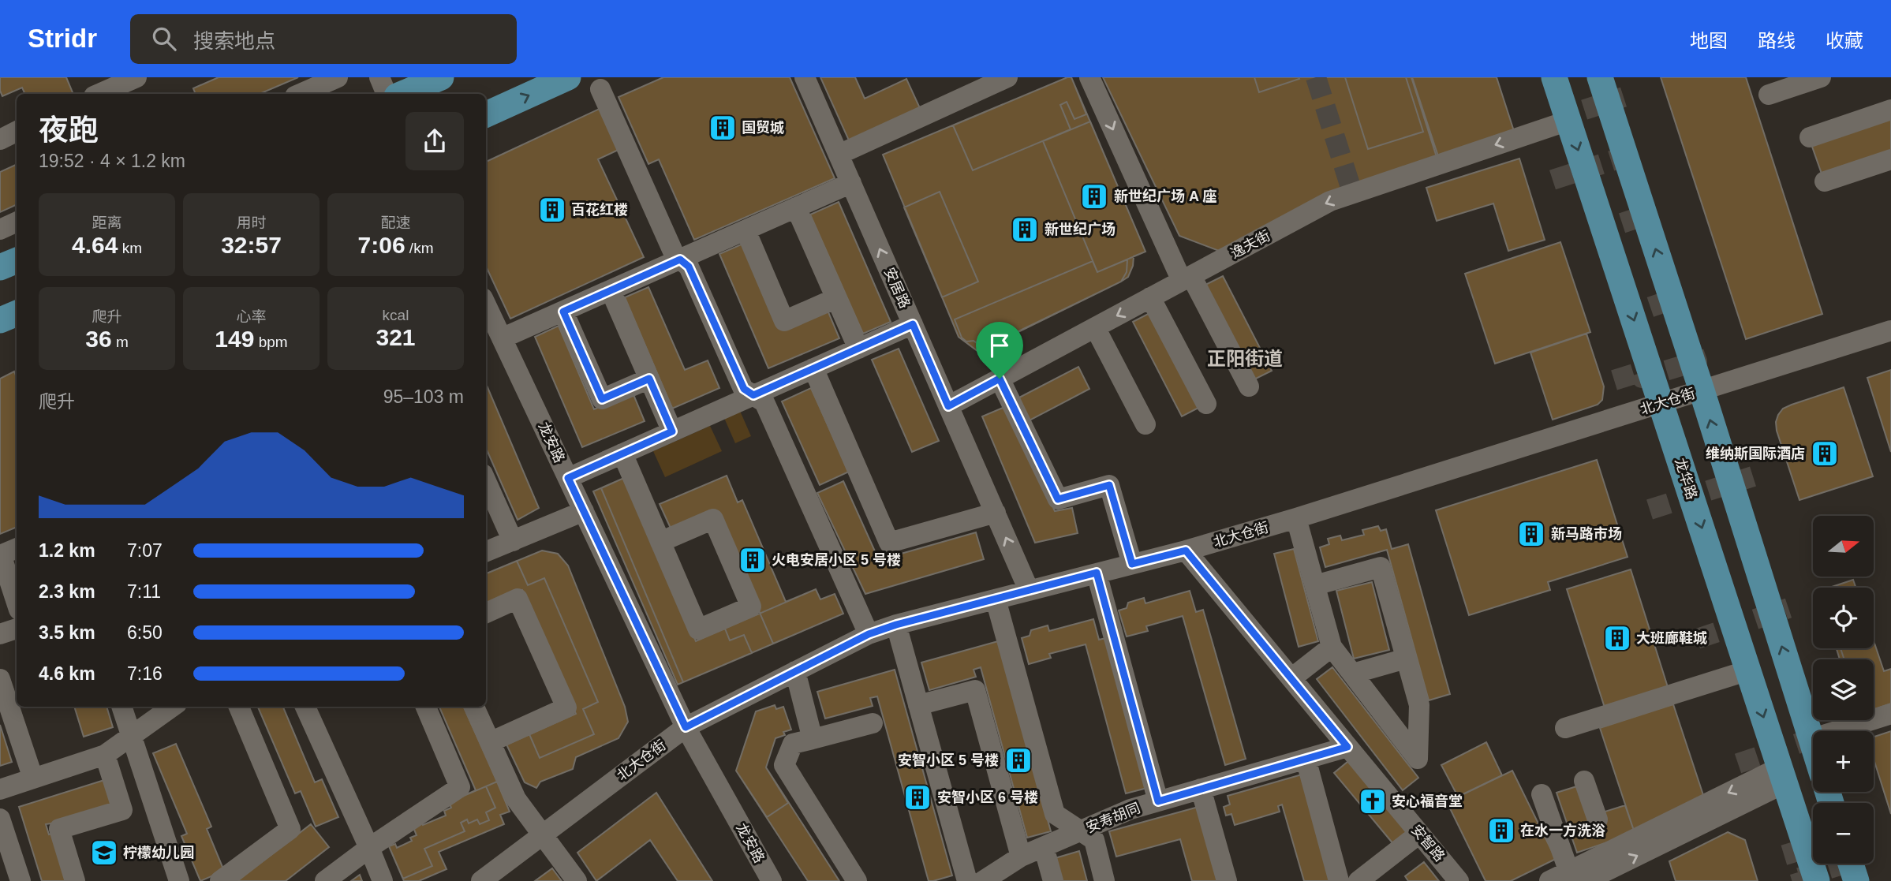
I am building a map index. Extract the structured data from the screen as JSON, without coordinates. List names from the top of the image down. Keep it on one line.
{"streets":{"main road":["龙华路"],"street":["逸夫街","安居路","北大仓街","龙安路","安寿胡同","安智路"]},"crossings":[["逸夫街","安居路"],["逸夫街","龙华路"],["安居路","北大仓街"],["北大仓街","龙安路"],["北大仓街","龙华路"],["北大仓街","安智路"],["安寿胡同","安智路"]],"one_way":["逸夫街"],"districts":["正阳街道"],"places":{"building":["国贸城","新世纪广场 A 座","百花红楼","新世纪广场","维纳斯国际酒店","新马路市场","火电安居小区 5 号楼","大班廊鞋城","安智小区 5 号楼","安智小区 6 号楼","在水一方洗浴"],"church":["安心福音堂"],"school or university":["柠檬幼儿园"]},"north":"right","page":{"header":"Stridr","search":"搜索地点","nav":["地图","路线","收藏"],"heading":["夜跑","19:52 · 4 × 1.2 km"],"stats":[["距离","4.64 km"],["用时","32:57"],["配速","7:06 /km"],["爬升","36 m"],["心率","149 bpm"],["kcal","321"]],"chart":["爬升","95–103 m"],"map_buttons":["+","−"],"list":[{"name":"1.2 km","note":"7:07"},{"name":"2.3 km","note":"7:11"},{"name":"3.5 km","note":"6:50"},{"name":"4.6 km","note":"7:16"}]}}
